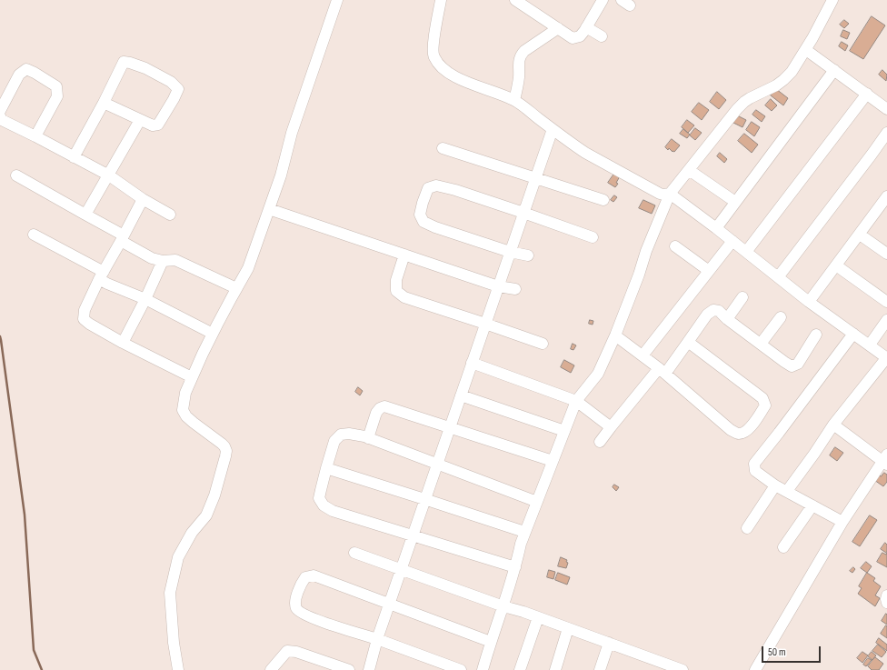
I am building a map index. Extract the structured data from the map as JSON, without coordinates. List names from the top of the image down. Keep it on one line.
{"scale_bar":"50 m"}
